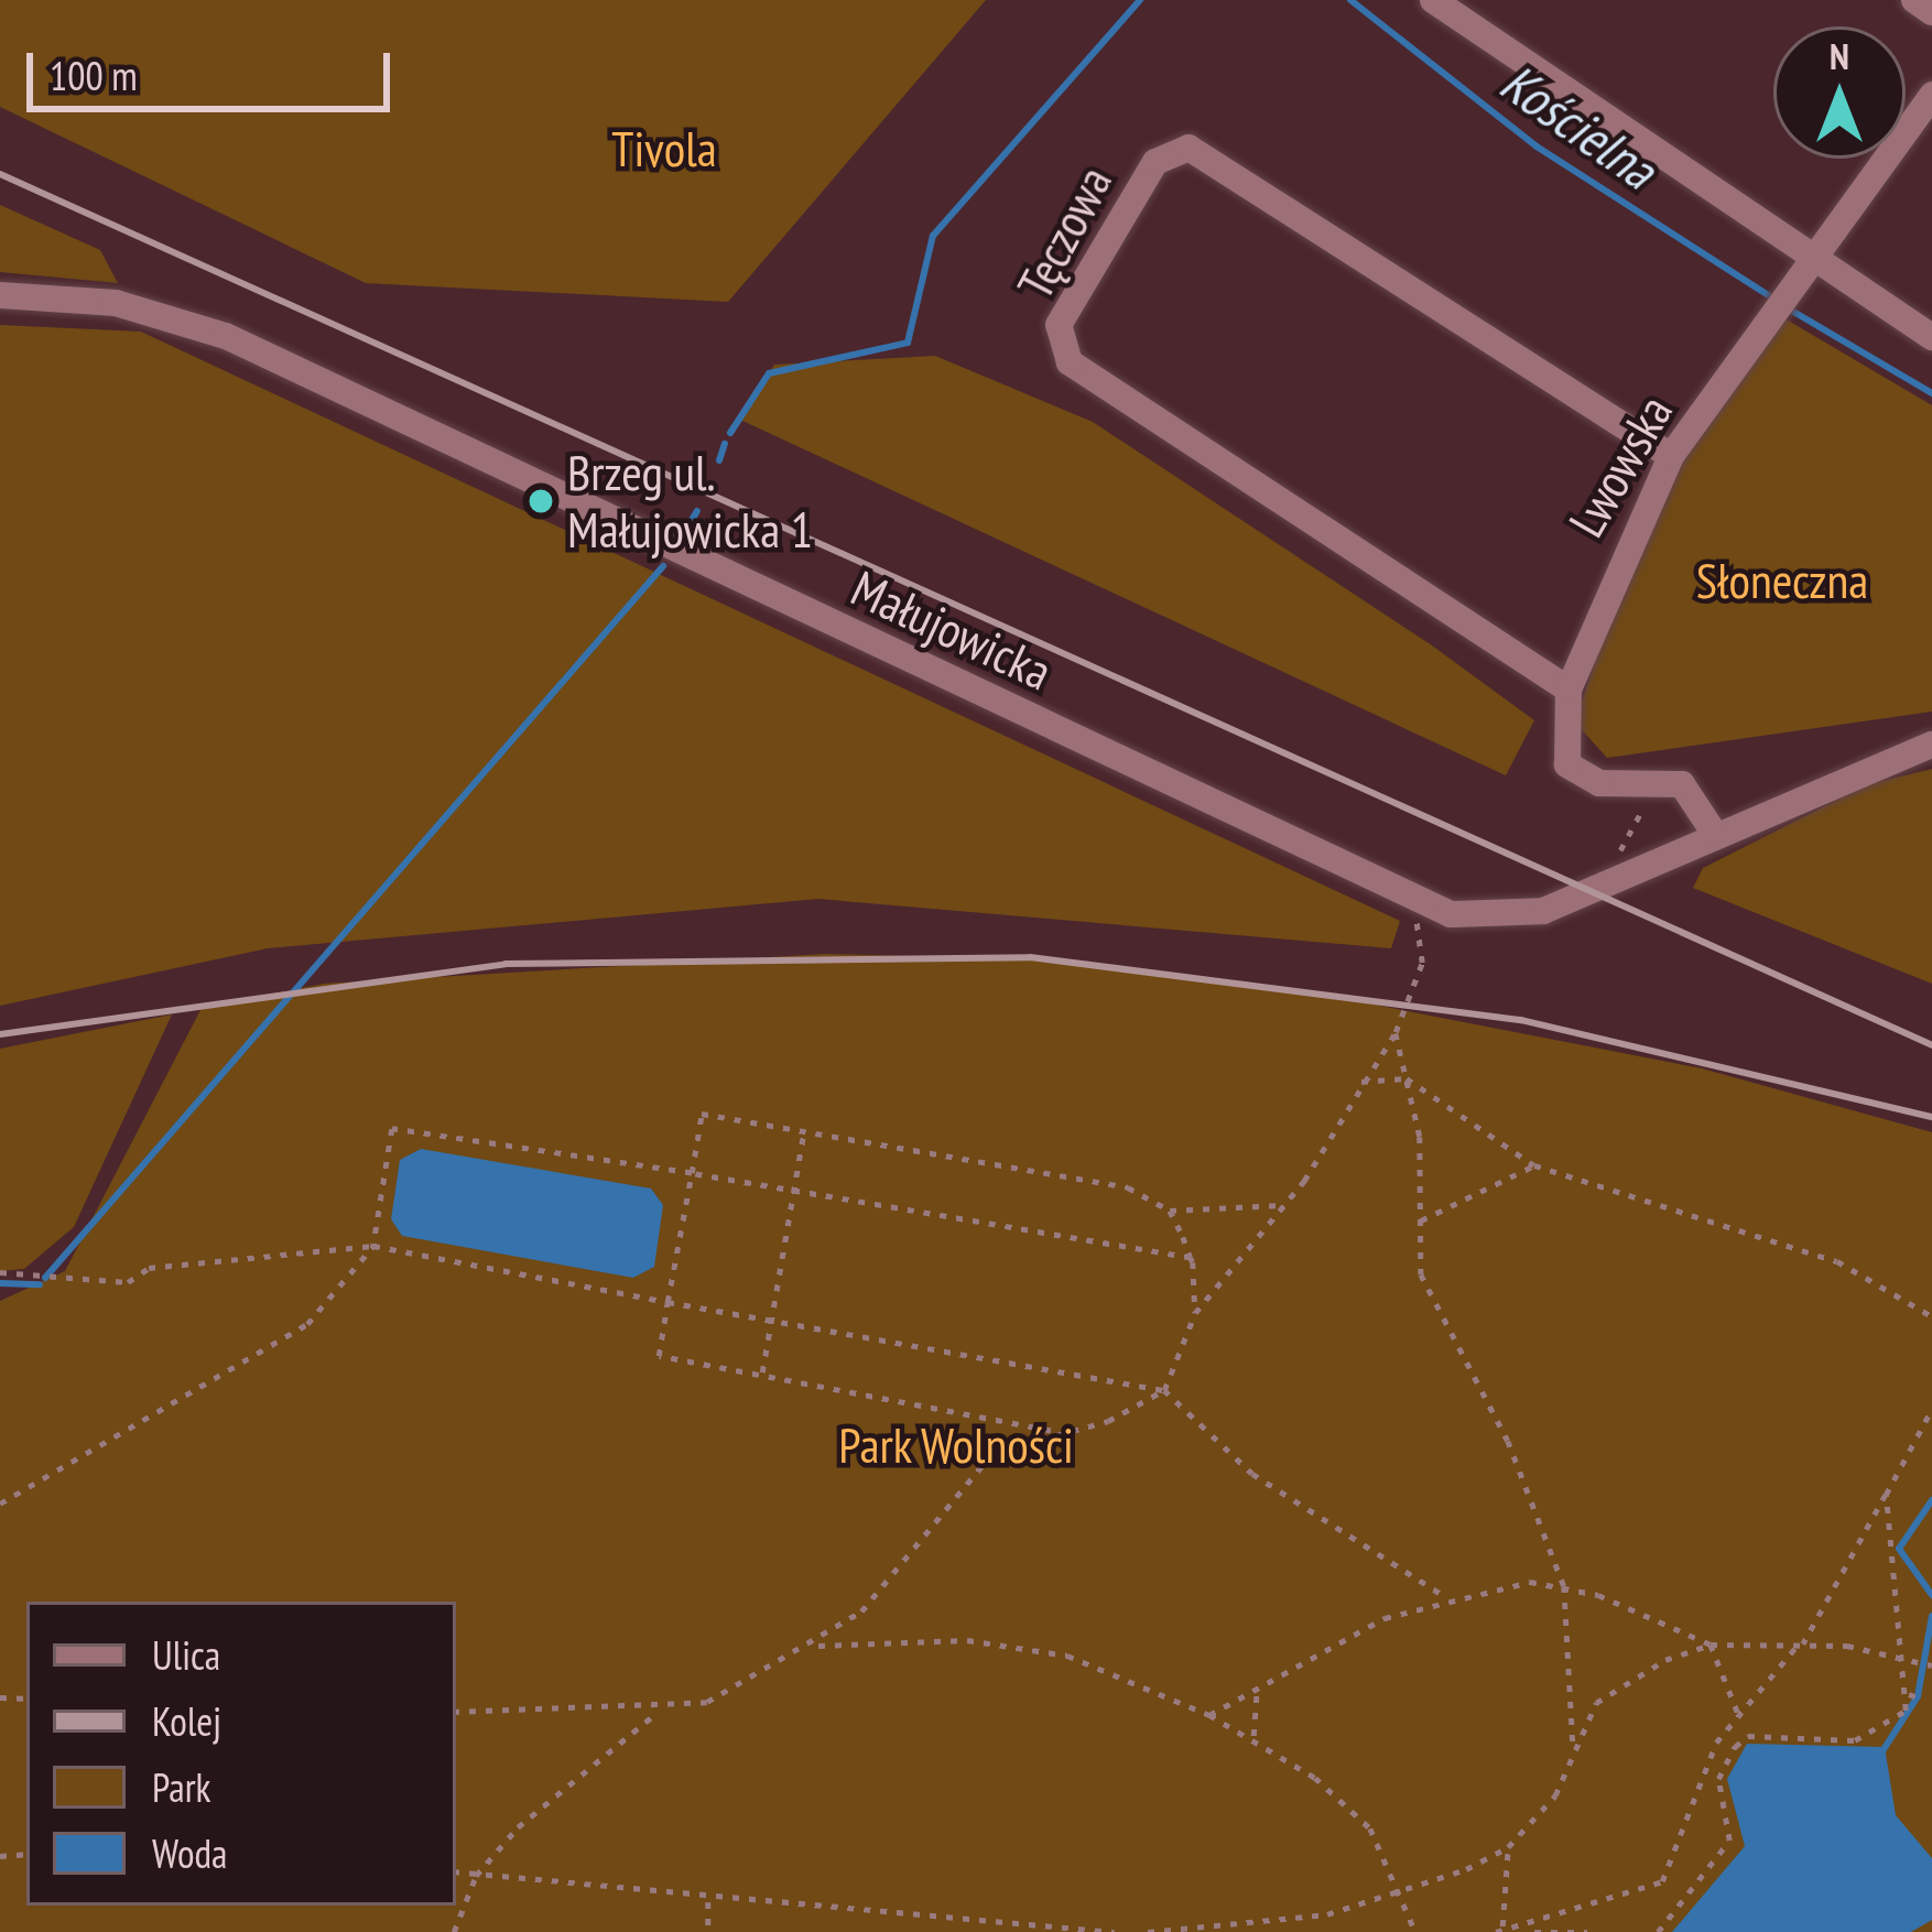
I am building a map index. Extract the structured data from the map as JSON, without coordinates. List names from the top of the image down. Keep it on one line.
{"streets":{"street":["Tęczowa","Lwowska","Małujowicka"]},"crossings":[["Tęczowa","Lwowska"],["Lwowska","Małujowicka"]],"water":["Kościelna"],"parks":["Tivola","Słoneczna","Park Wolności"],"places":["Brzeg ul. Małujowicka 1"],"legend":["Ulica","Kolej","Park","Woda"],"scale_bar":"100 m","north":"top"}
